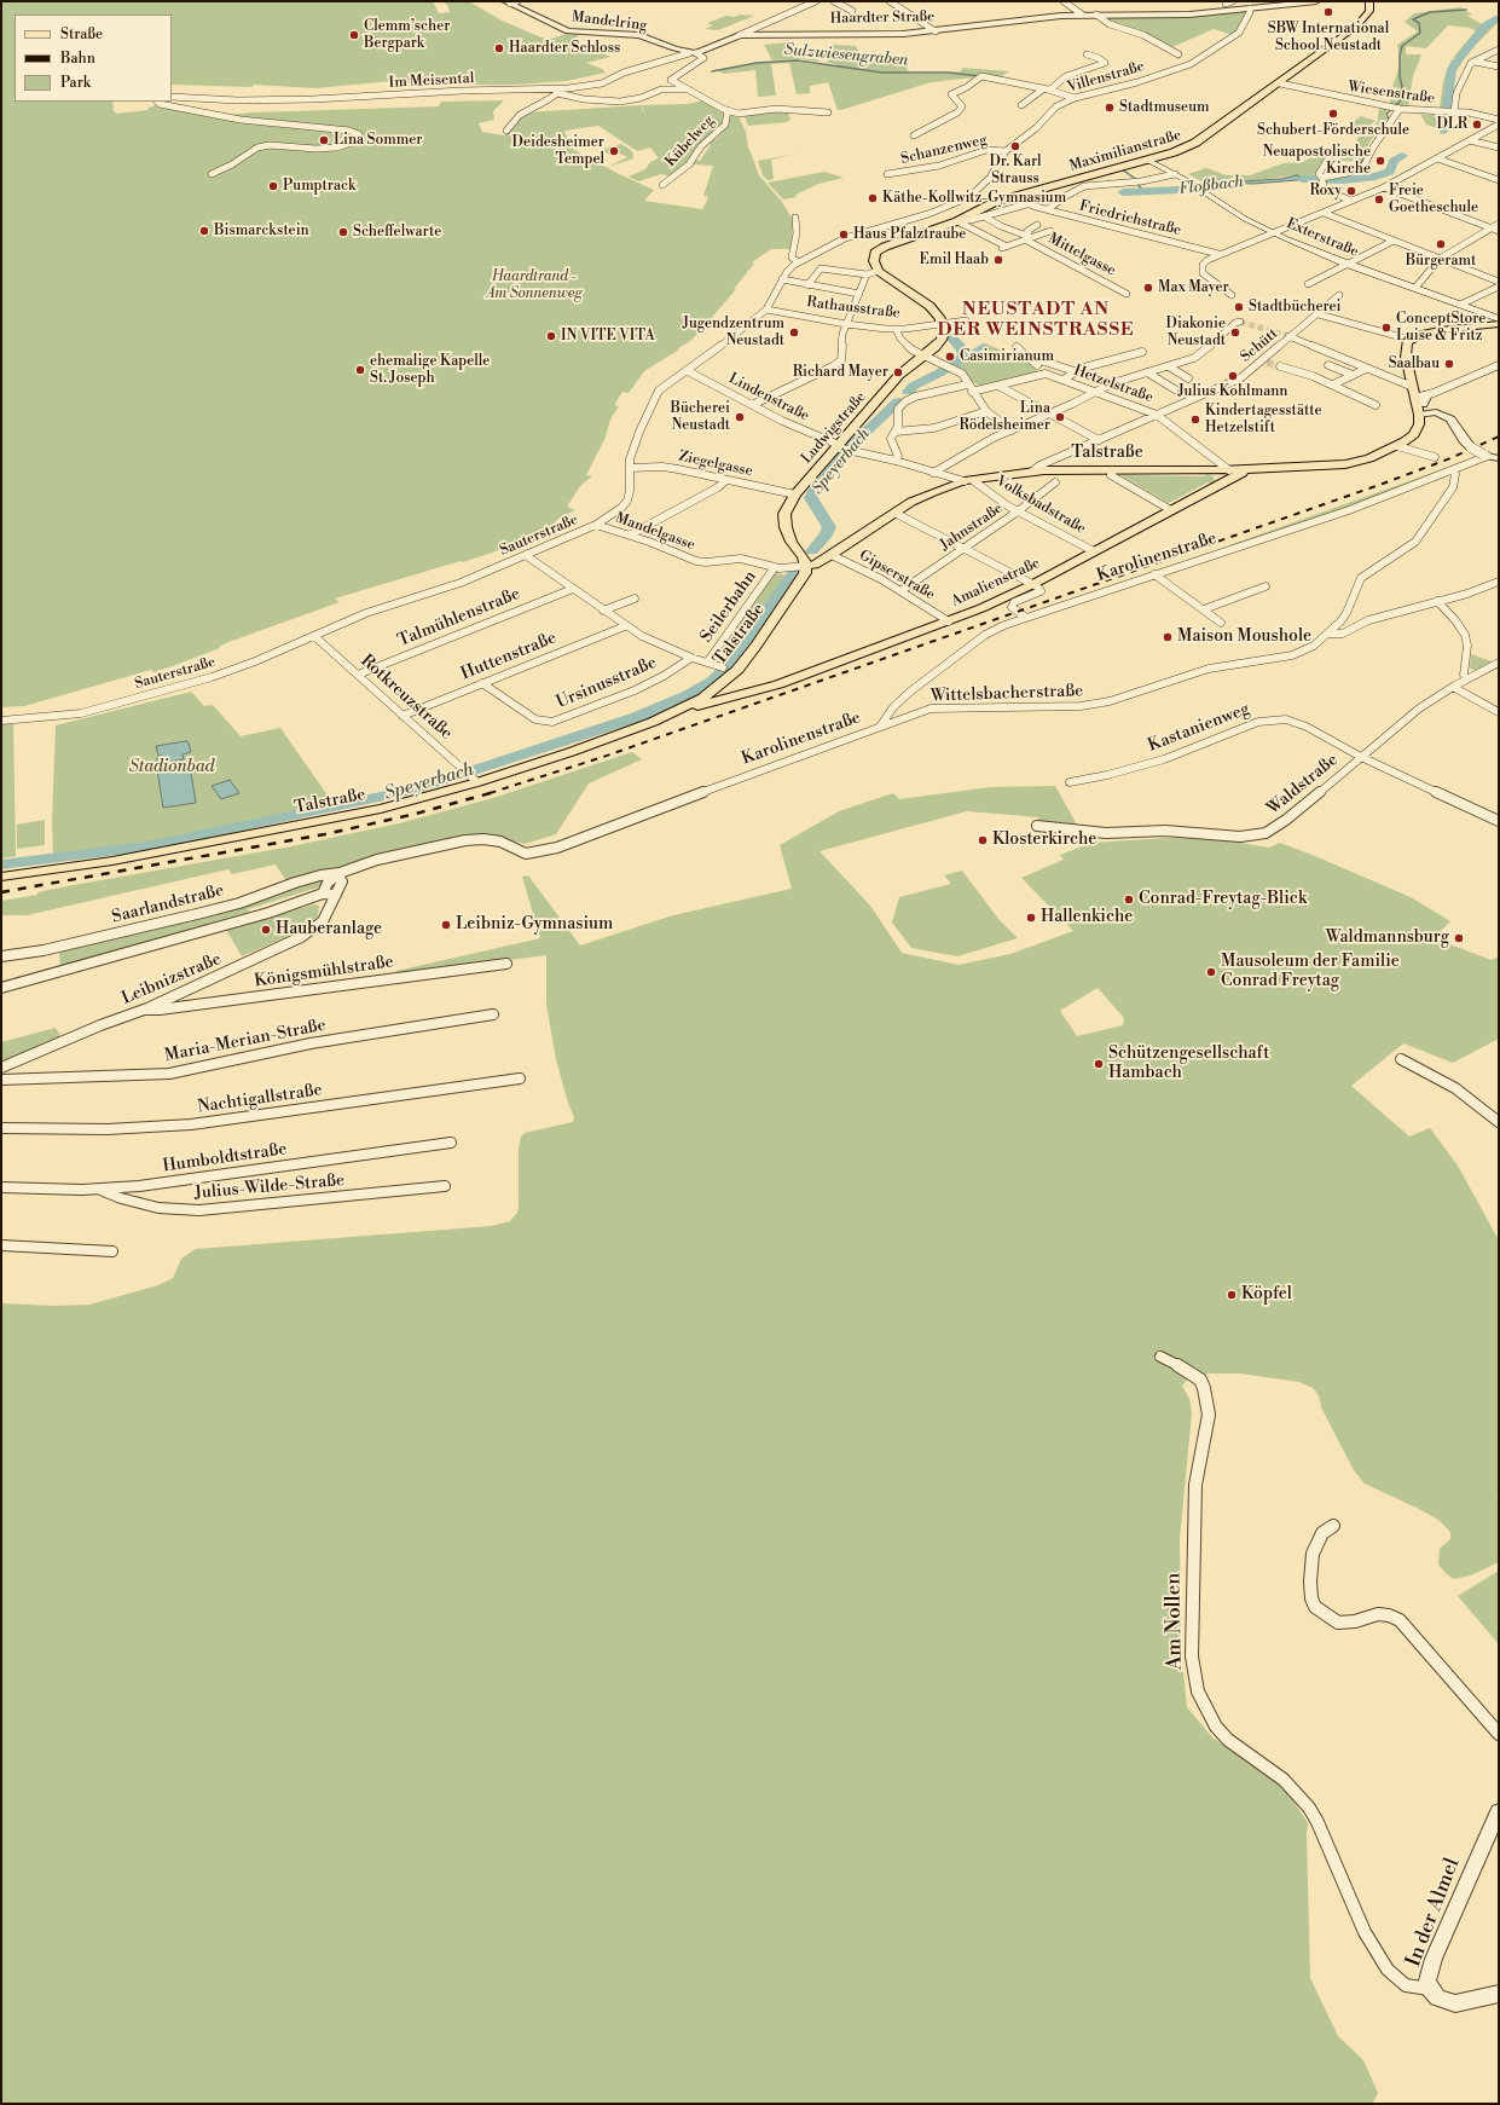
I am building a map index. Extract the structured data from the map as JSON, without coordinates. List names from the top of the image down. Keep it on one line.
{"streets":{"main road":["Maximilianstraße","Exterstraße","Ludwigstraße","Talstraße","Amalienstraße"],"street":["Haardter Straße","Mandelring","Villenstraße","Im Meisental","Wiesenstraße","Kübelweg","Schanzenweg","Friedrichstraße","Mittelgasse","Rathausstraße","Schütt","Hetzelstraße","Lindenstraße","Ziegelgasse","Volksbadstraße","Jahnstraße","Mandelgasse","Sauterstraße","Karolinenstraße","Gipserstraße","Seilerbahn","Talmühlenstraße","Huttenstraße","Ursinusstraße","Wittelsbacherstraße","Rotkreuzstraße","Kastanienweg","Waldstraße","Saarlandstraße","Königsmühlstraße","Leibnizstraße","Maria-Merian-Straße","Nachtigallstraße","Humboldtstraße","Julius-Wilde-Straße","Am Nollen","In der Almel"]},"crossings":[["Haardter Straße","Villenstraße"],["Mandelring","Im Meisental"],["Villenstraße","Schanzenweg"],["Villenstraße","Sauterstraße"],["Wiesenstraße","Maximilianstraße"],["Maximilianstraße","Friedrichstraße"],["Maximilianstraße","Exterstraße"],["Rathausstraße","Ludwigstraße"],["Rathausstraße","Sauterstraße"],["Schütt","Hetzelstraße"],["Schütt","Talstraße"],["Hetzelstraße","Talstraße"],["Hetzelstraße","Amalienstraße"],["Lindenstraße","Ludwigstraße"],["Lindenstraße","Volksbadstraße"],["Lindenstraße","Sauterstraße"],["Ludwigstraße","Talstraße"],["Ludwigstraße","Ziegelgasse"],["Ludwigstraße","Mandelgasse"],["Talstraße","Volksbadstraße"],["Talstraße","Mandelgasse"],["Talstraße","Gipserstraße"],["Talstraße","Amalienstraße"],["Talstraße","Rotkreuzstraße"],["Ziegelgasse","Sauterstraße"],["Volksbadstraße","Jahnstraße"],["Volksbadstraße","Amalienstraße"],["Jahnstraße","Gipserstraße"],["Mandelgasse","Sauterstraße"],["Mandelgasse","Seilerbahn"],["Sauterstraße","Rotkreuzstraße"],["Karolinenstraße","Wittelsbacherstraße"],["Karolinenstraße","Saarlandstraße"],["Karolinenstraße","Leibnizstraße"],["Gipserstraße","Amalienstraße"],["Talmühlenstraße","Rotkreuzstraße"],["Huttenstraße","Ursinusstraße"],["Huttenstraße","Rotkreuzstraße"],["Kastanienweg","Waldstraße"],["Saarlandstraße","Leibnizstraße"],["Königsmühlstraße","Leibnizstraße"],["Humboldtstraße","Julius-Wilde-Straße"],["Am Nollen","In der Almel"]],"districts":["NEUSTADT AN DER WEINSTRASSE"],"water":["Sulzwiesengraben","Floßbach","Speyerbach"],"parks":["Haardtrand - Am Sonnenweg","Stadionbad"],"places":["SBW International School Neustadt","Clemm’scher Bergpark","Haardter Schloss","Stadtmuseum","Schubert-Förderschule","DLR","Lina Sommer","Dr. Karl Strauss","Deidesheimer Tempel","Neuapostolische Kirche","Pumptrack","Roxy","Käthe-Kollwitz-Gymnasium","Freie Goetheschule","Bismarckstein","Scheffelwarte","Haus Pfalztraube","Bürgeramt","Emil Haab","Max Mayer","Stadtbücherei","ConceptStore Luise & Fritz","Jugendzentrum Neustadt","Diakonie Neustadt","IN VITE VITA","Casimirianum","Saalbau","ehemalige Kapelle St. Joseph","Richard Mayer","Julius Kohlmann","Bücherei Neustadt","Lina Rödelsheimer","Kindertagesstätte Hetzelstift","Maison Moushole","Klosterkirche","Conrad-Freytag-Blick","Hallenkiche","Leibniz-Gymnasium","Hauberanlage","Waldmannsburg","Mausoleum der Familie Conrad Freytag","Schützengesellschaft Hambach","Köpfel"],"legend":["Straße","Bahn","Park"]}
